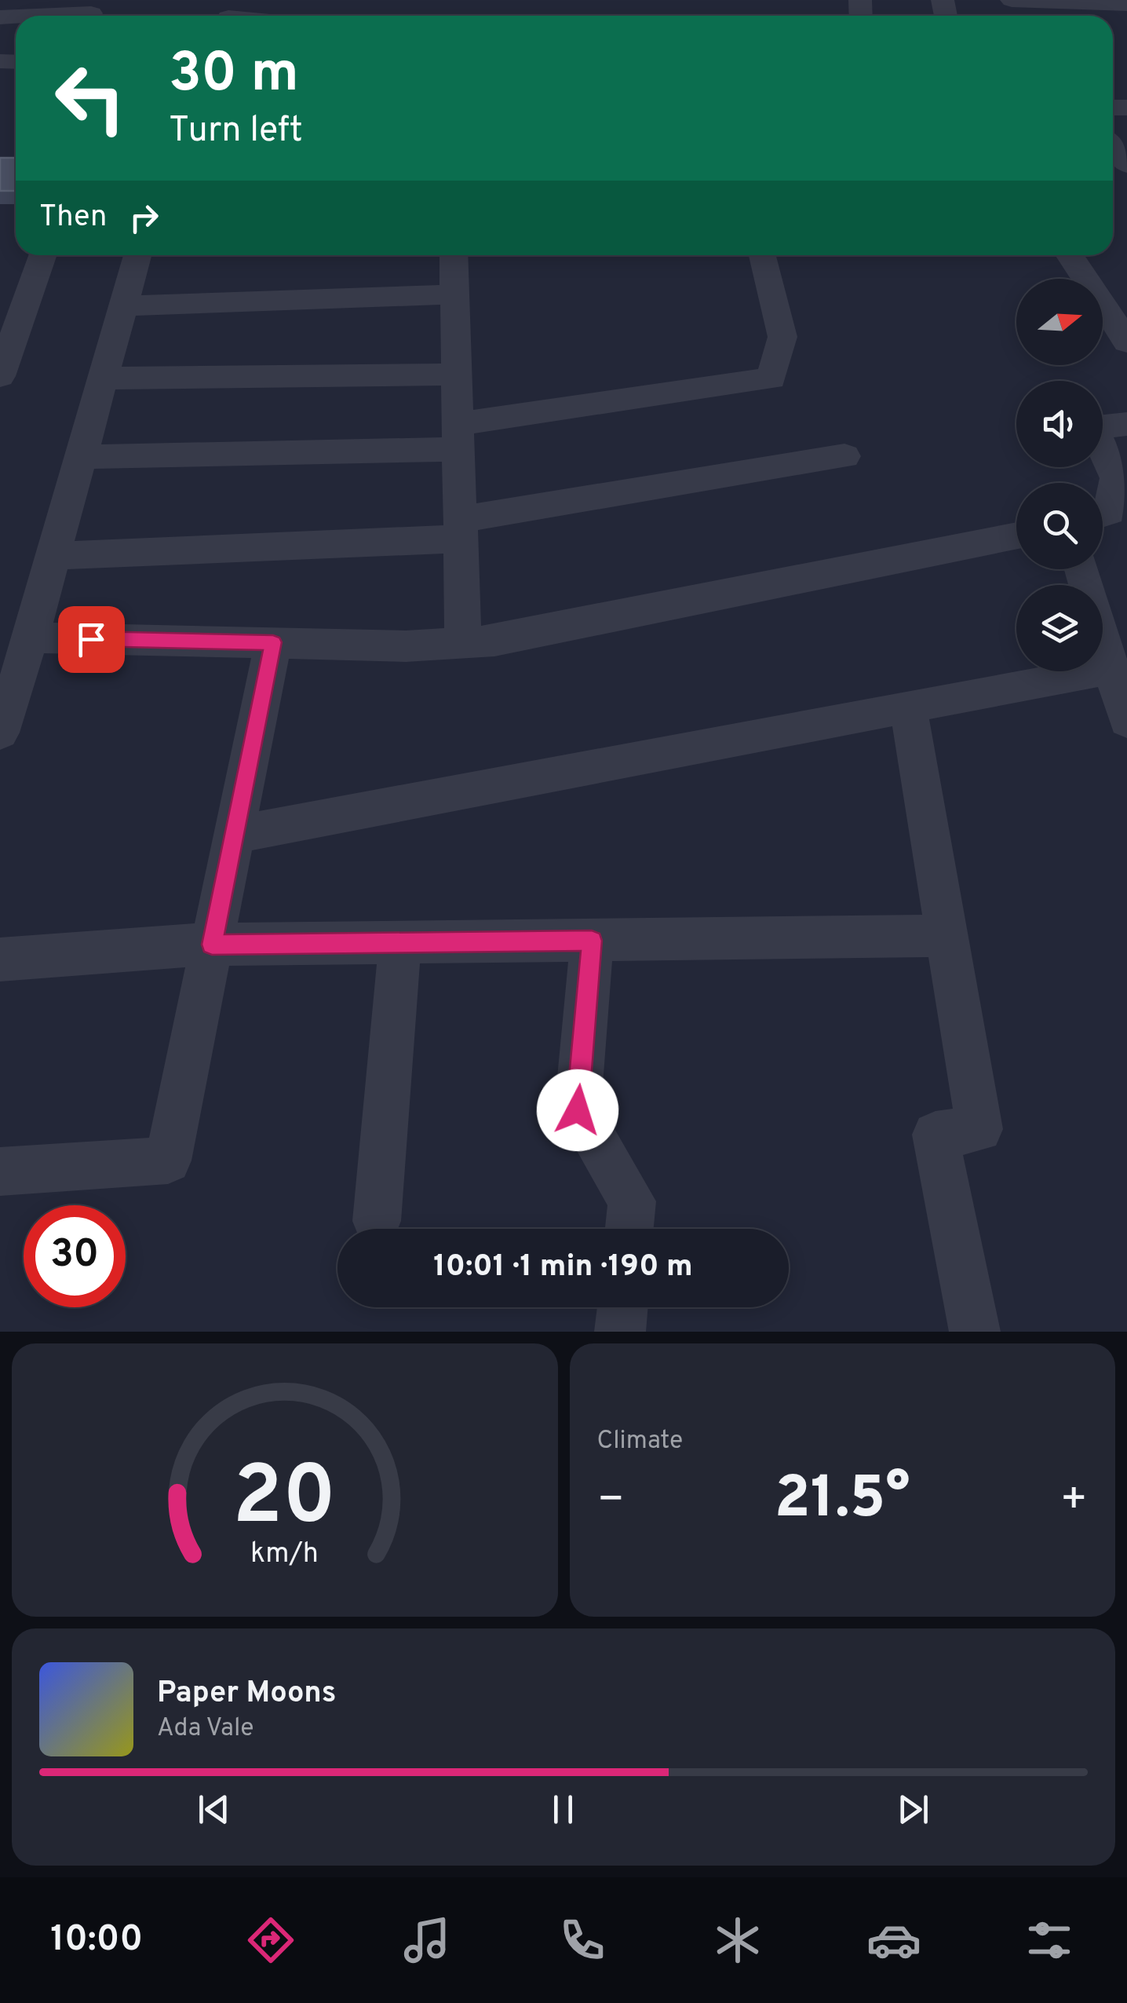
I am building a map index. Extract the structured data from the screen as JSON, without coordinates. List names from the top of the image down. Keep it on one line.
{"north":"right","page":{"turn":["30 m","Turn left"],"then":"Then","limit":"30","trip":"10:01 · 1 min · 190 m","tile":"Climate","heat":["−","21.5°","+"],"song":["Paper Moons","Ada Vale"],"tabs":"10:00","gauge":["20","km/h"]}}
